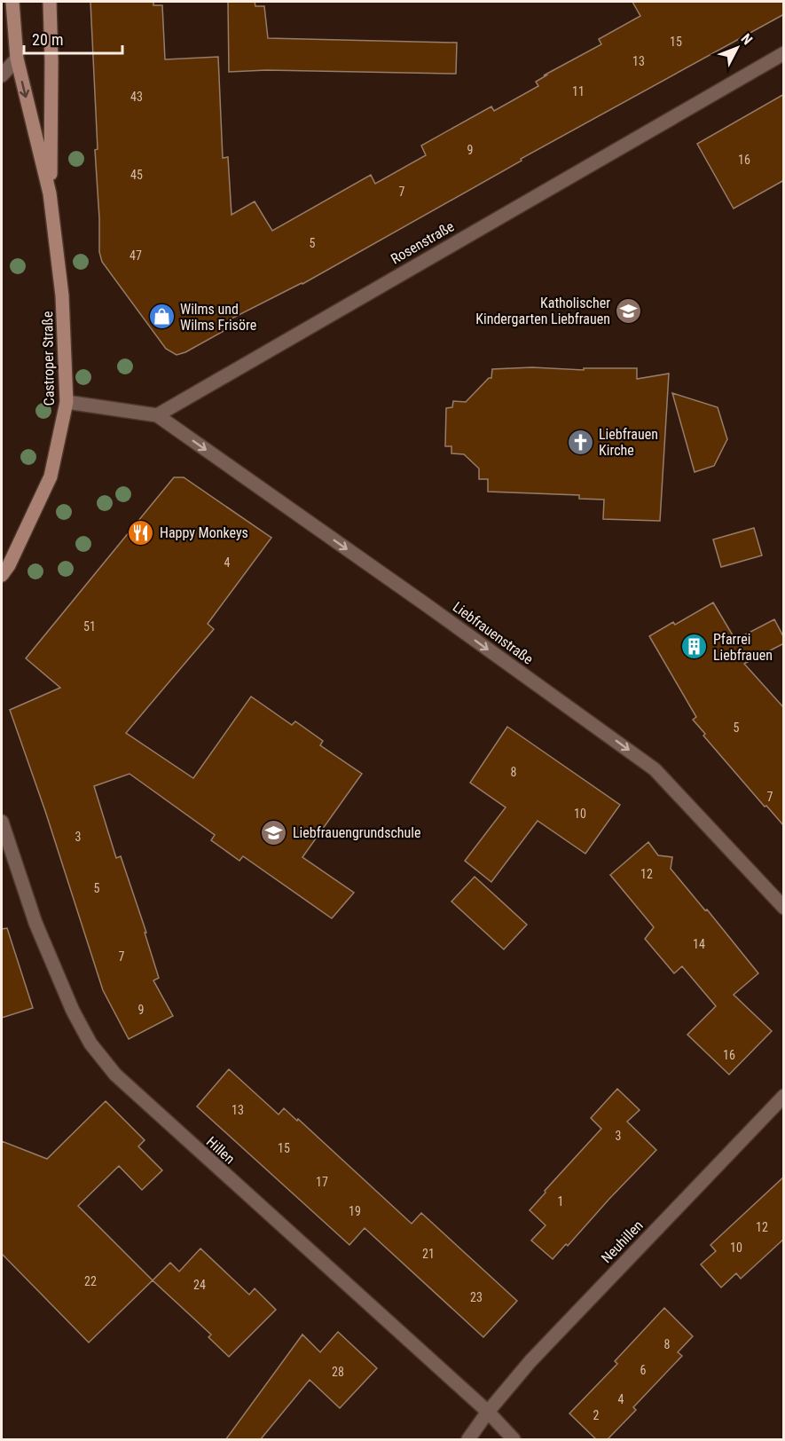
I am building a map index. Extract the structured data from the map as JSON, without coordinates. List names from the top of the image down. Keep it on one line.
{"streets":{"main road":["Castroper Straße"],"street":["Rosenstraße","Liebfrauenstraße","Hillen","Neuhillen"]},"crossings":[["Rosenstraße","Liebfrauenstraße"],["Hillen","Neuhillen"]],"one_way":["Liebfrauenstraße"],"places":{"school or university":["Katholischer Kindergarten Liebfrauen","Liebfrauengrundschule"],"shop":["Wilms und Wilms Frisöre"],"church":["Liebfrauen Kirche"],"restaurant":["Happy Monkeys"],"building":["Pfarrei Liebfrauen"]},"house_numbers":["15","13","11","43","9","16","45","7","5","47","4","51","5","8","7","10","3","12","5","14","7","9","16","13","3","15","17","1","19","12","10","21","22","24","23","8","6","28","4","2"],"scale_bar":"20 m","north":"top right"}
